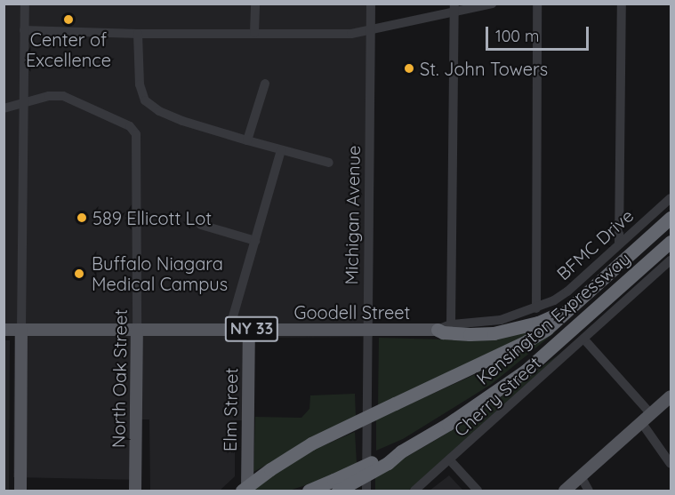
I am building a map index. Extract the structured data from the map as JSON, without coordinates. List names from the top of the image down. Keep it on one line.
{"streets":{"highway":["Kensington Expressway","NY 33"],"main road":["Goodell Street","North Oak Street","Elm Street"],"street":["Michigan Avenue","BFMC Drive","Cherry Street"]},"crossings":[["Michigan Avenue","Goodell Street"],["BFMC Drive","Goodell Street"],["Goodell Street","NY 33"],["Goodell Street","North Oak Street"],["Goodell Street","Elm Street"],["Kensington Expressway","NY 33"]],"places":["Center of Excellence","St. John Towers","589 Ellicott Lot","Buffalo Niagara Medical Campus"],"scale_bar":"100 m"}
